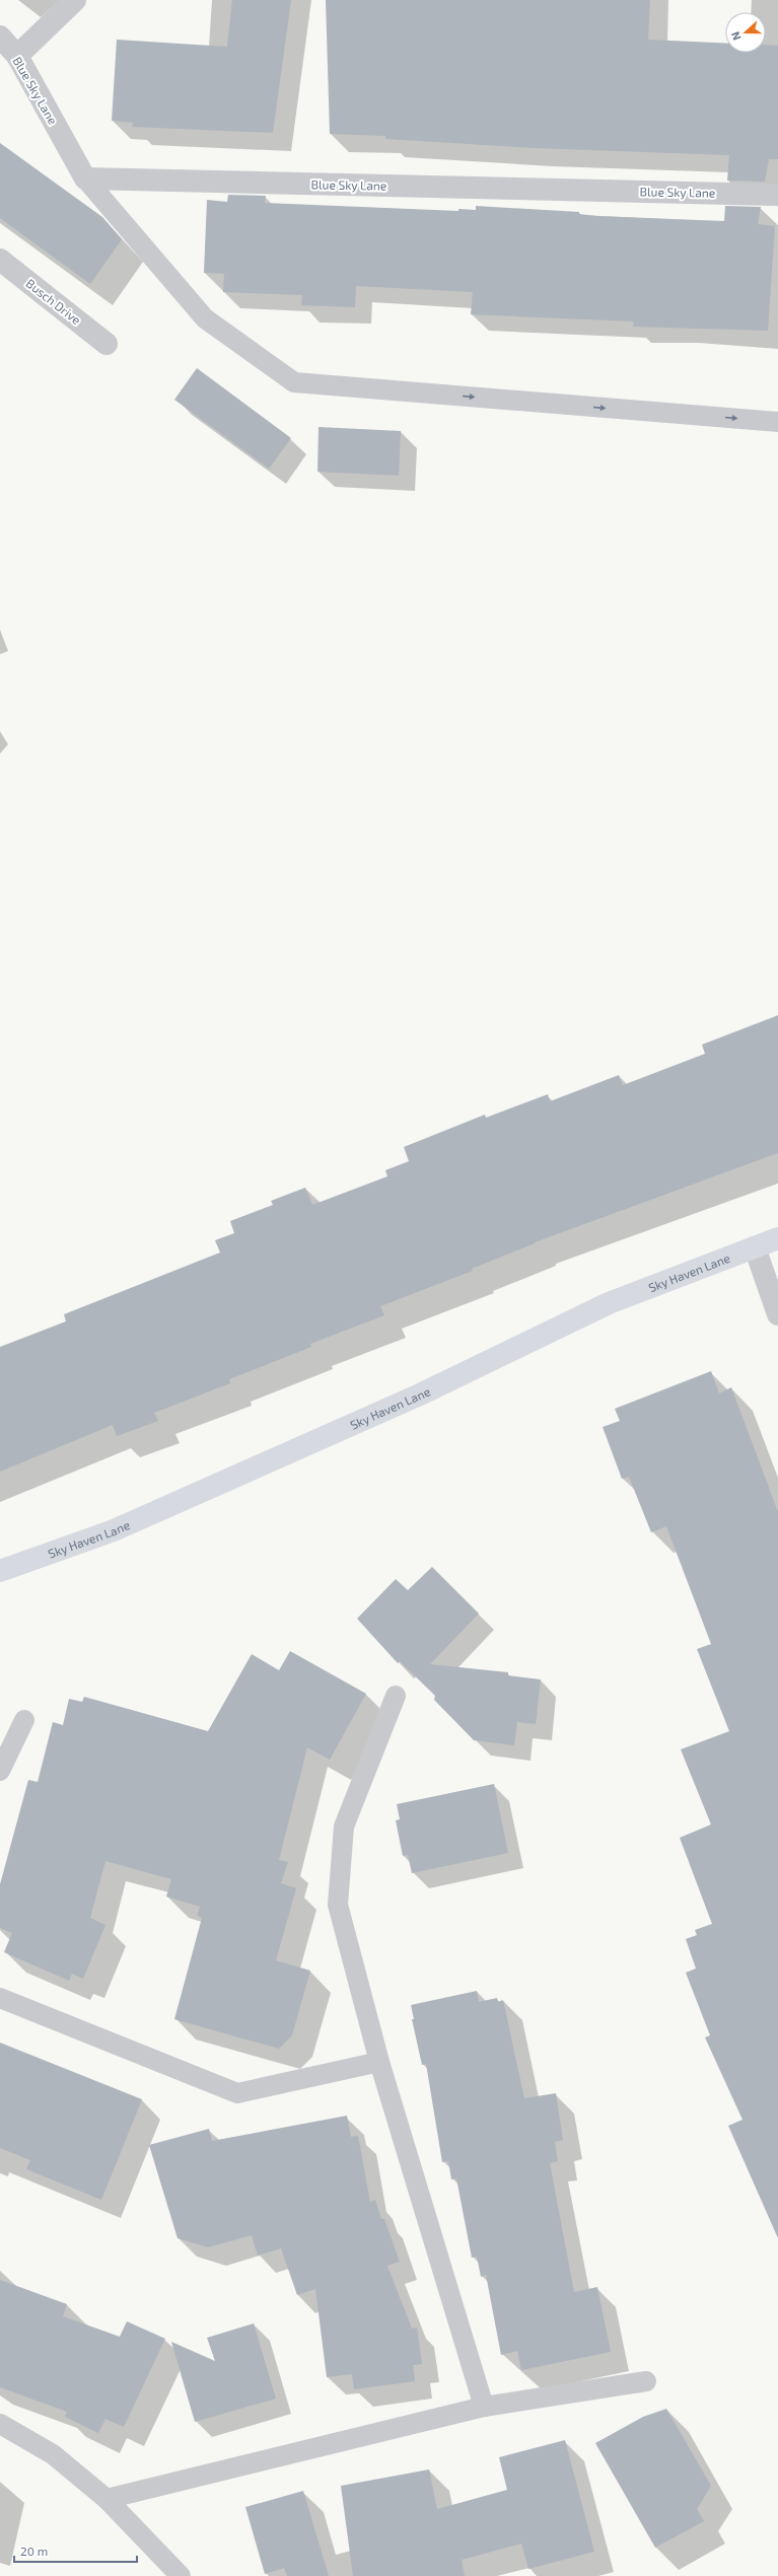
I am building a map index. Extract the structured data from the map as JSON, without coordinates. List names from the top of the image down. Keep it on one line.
{"streets":{"street":["Blue Sky Lane","Busch Drive","Sky Haven Lane"]},"scale_bar":"20 m","north":"left"}
